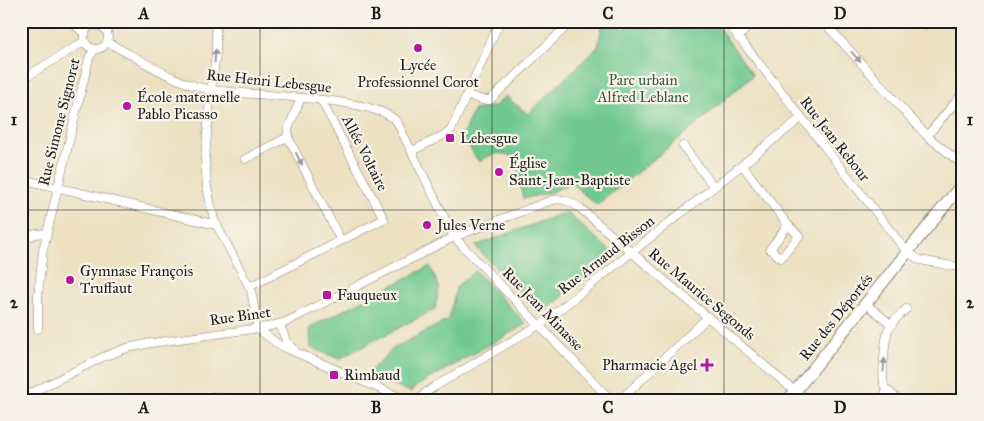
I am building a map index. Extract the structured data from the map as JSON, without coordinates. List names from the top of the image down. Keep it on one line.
{"streets":{"street":["Rue Henri Lebesgue","Rue Simone Signoret","Rue Jean Rebour","Allée Voltaire","Rue Arnaud Bisson","Rue Maurice Segonds","Rue Jean Minasse","Rue Binet","Rue des Déportés"]},"crossings":[["Rue Henri Lebesgue","Rue Simone Signoret"],["Rue Henri Lebesgue","Allée Voltaire"],["Rue Henri Lebesgue","Rue Maurice Segonds"],["Rue Henri Lebesgue","Rue Jean Minasse"],["Rue Henri Lebesgue","Rue Binet"],["Rue Jean Rebour","Rue Arnaud Bisson"],["Rue Jean Rebour","Rue des Déportés"],["Rue Arnaud Bisson","Rue Maurice Segonds"],["Rue Arnaud Bisson","Rue Jean Minasse"],["Rue Maurice Segonds","Rue Jean Minasse"],["Rue Maurice Segonds","Rue Binet"],["Rue Maurice Segonds","Rue des Déportés"],["Rue Jean Minasse","Rue Binet"]],"parks":["Parc urbain Alfred Leblanc"],"places":{"other":["Lycée Professionnel Corot","École maternelle Pablo Picasso","Église Saint-Jean-Baptiste","Jules Verne","Gymnase François Truffaut"],"transit":["Lebesgue","Fauqueux","Rimbaud"],"health":["Pharmacie Agel"]},"grid":{"columns":["A","B","C","D"],"rows":["1","2"]}}
